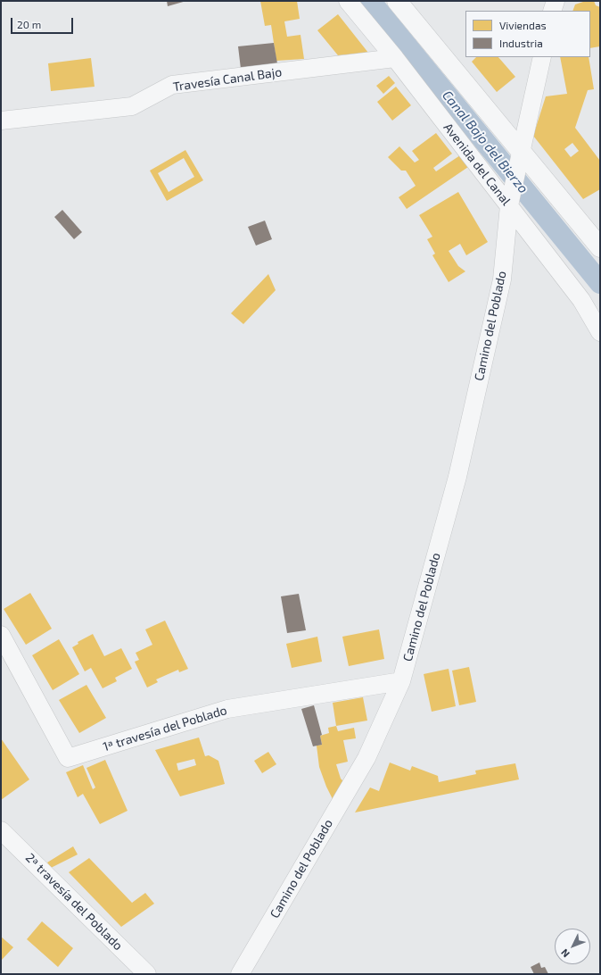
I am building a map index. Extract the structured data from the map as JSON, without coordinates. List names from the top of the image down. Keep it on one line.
{"streets":{"street":["Travesía Canal Bajo","Avenida del Canal","Camino del Poblado","1ª travesía del Poblado","2ª travesía del Poblado"]},"crossings":[["Travesía Canal Bajo","Avenida del Canal"],["Avenida del Canal","Camino del Poblado"],["Camino del Poblado","1ª travesía del Poblado"]],"water":["Canal Bajo del Bierzo"],"legend":["Viviendas","Industria"],"scale_bar":"20 m","north":"bottom left"}
